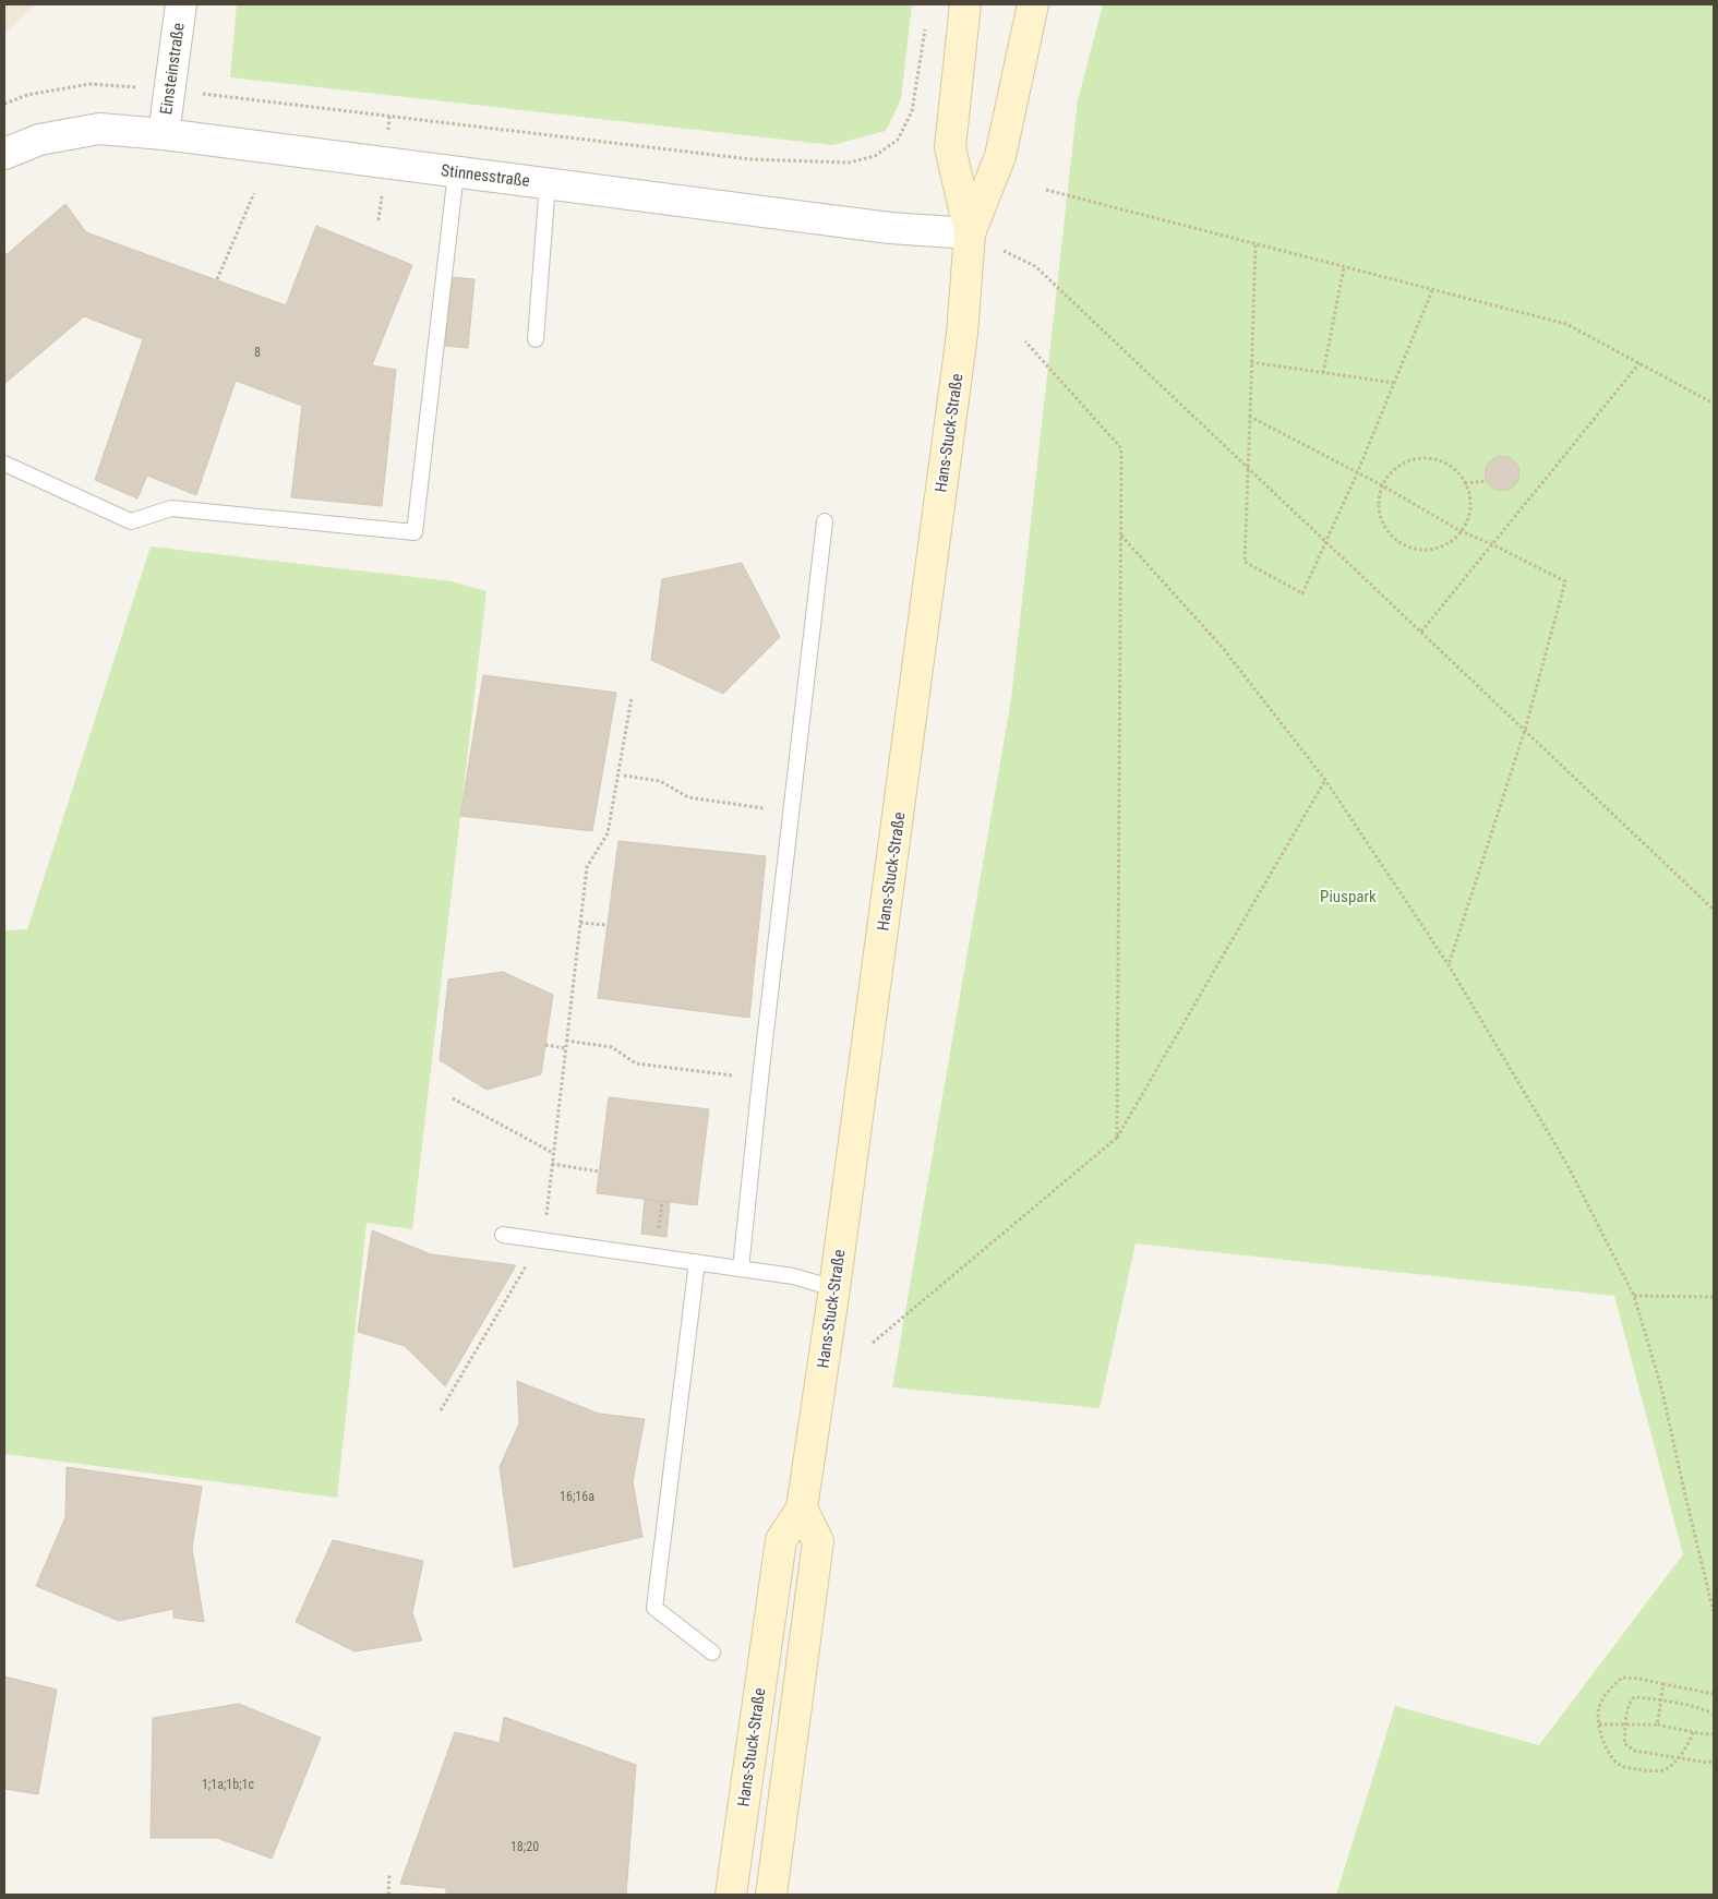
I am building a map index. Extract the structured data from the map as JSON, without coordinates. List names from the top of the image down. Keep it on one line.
{"streets":{"main road":["Hans-Stuck-Straße"],"street":["Einsteinstraße","Stinnesstraße"]},"crossings":[["Einsteinstraße","Stinnesstraße"],["Stinnesstraße","Hans-Stuck-Straße"]],"parks":["Piuspark"],"house_numbers":["8","16;16a","1;1a;1b;1c","18;20"]}
